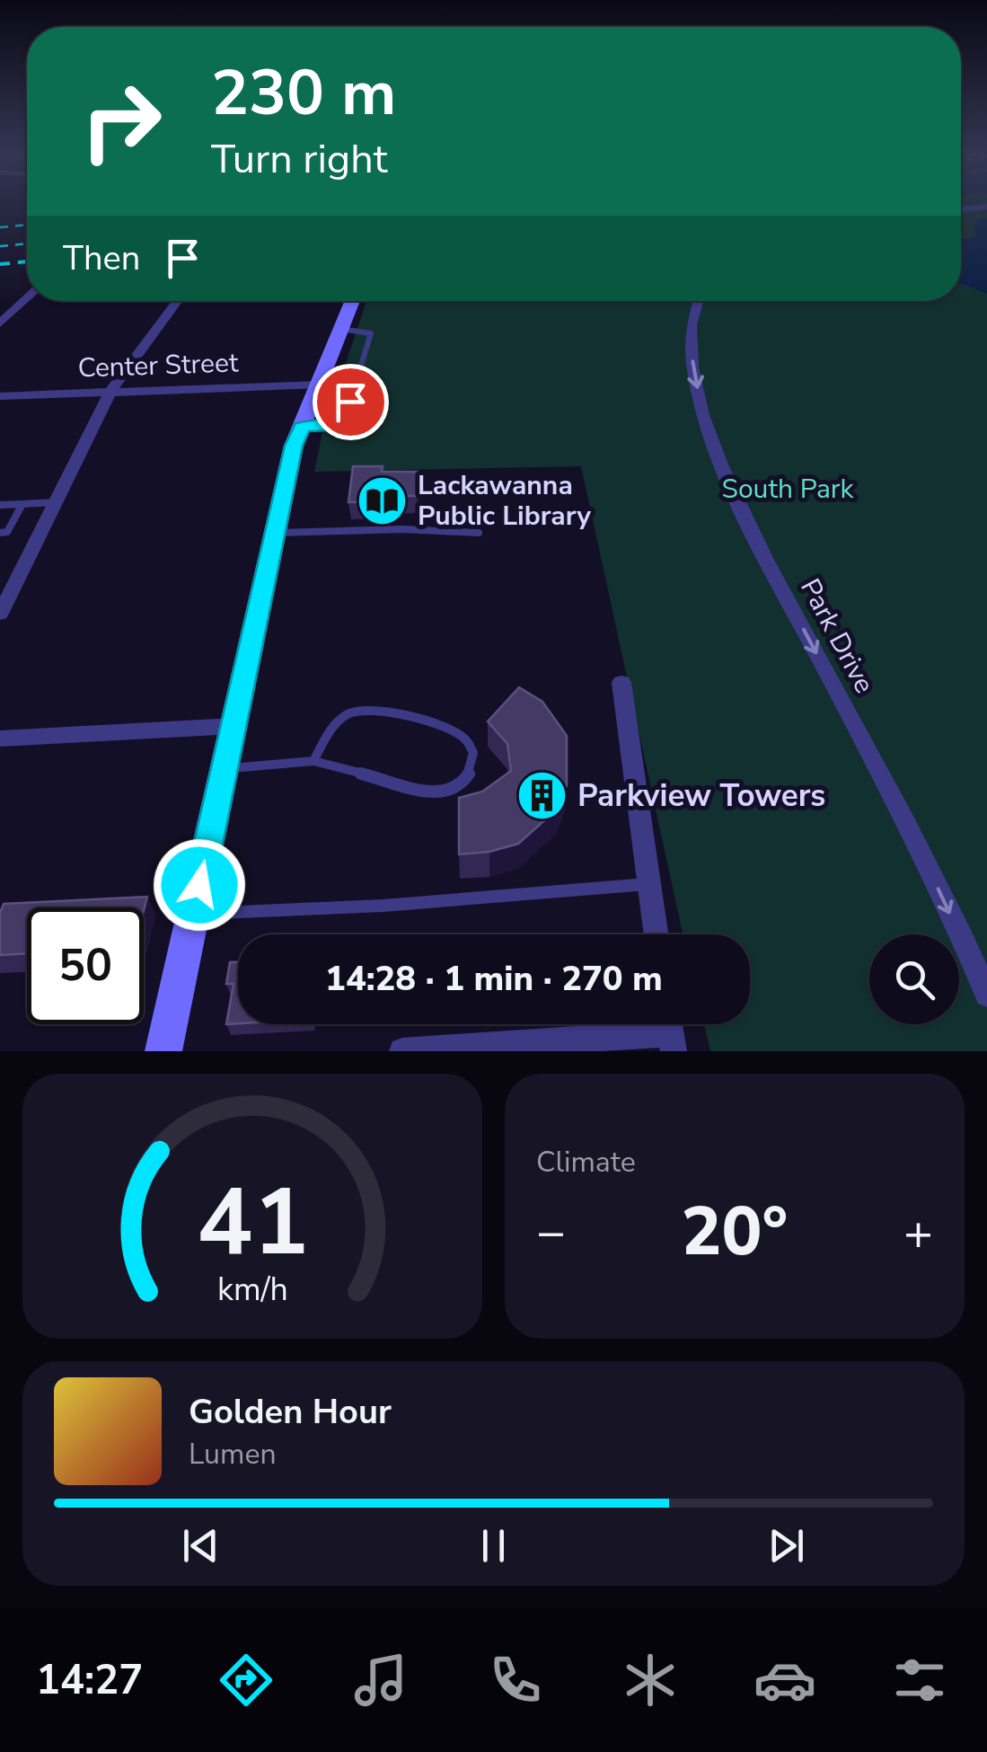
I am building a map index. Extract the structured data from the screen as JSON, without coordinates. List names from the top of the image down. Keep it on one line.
{"streets":{"street":["Center Street","Park Drive"]},"one_way":["Park Drive"],"parks":["South Park"],"places":{"library":["Lackawanna Public Library"],"building":["Parkview Towers"]},"page":{"turn":["230 m","Turn right"],"then":"Then","limit":"50","trip":"14:28 · 1 min · 270 m","tile":"Climate","heat":["−","20°","+"],"song":["Golden Hour","Lumen"],"tabs":"14:27","gauge":["41","km/h"]}}
